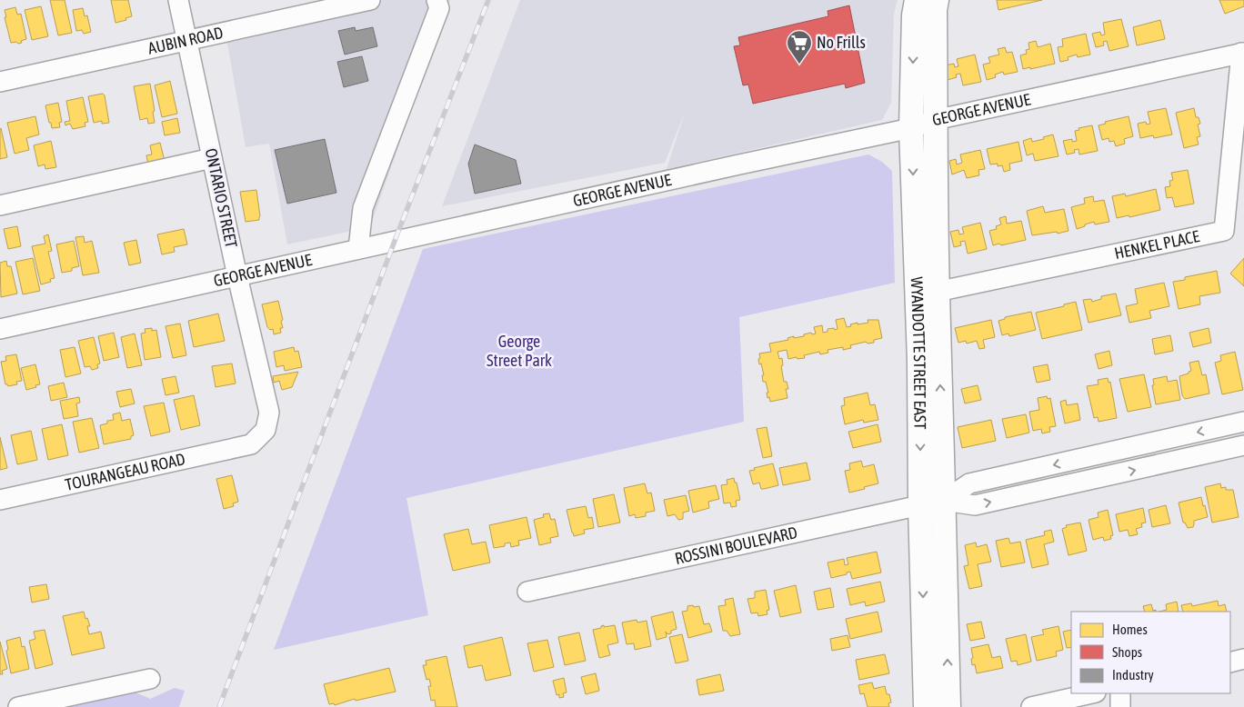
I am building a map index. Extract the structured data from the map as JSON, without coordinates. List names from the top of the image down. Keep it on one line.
{"streets":{"main road":["WYANDOTTE STREET EAST"],"street":["AUBIN ROAD","GEORGE AVENUE","ONTARIO STREET","HENKEL PLACE","TOURANGEAU ROAD","ROSSINI BOULEVARD"]},"crossings":[["AUBIN ROAD","ONTARIO STREET"],["GEORGE AVENUE","ONTARIO STREET"],["GEORGE AVENUE","HENKEL PLACE"],["GEORGE AVENUE","WYANDOTTE STREET EAST"],["ONTARIO STREET","TOURANGEAU ROAD"],["HENKEL PLACE","WYANDOTTE STREET EAST"],["WYANDOTTE STREET EAST","ROSSINI BOULEVARD"]],"parks":["George Street Park"],"places":{"supermarket":["No Frills"]},"legend":["Homes","Shops","Industry"]}
